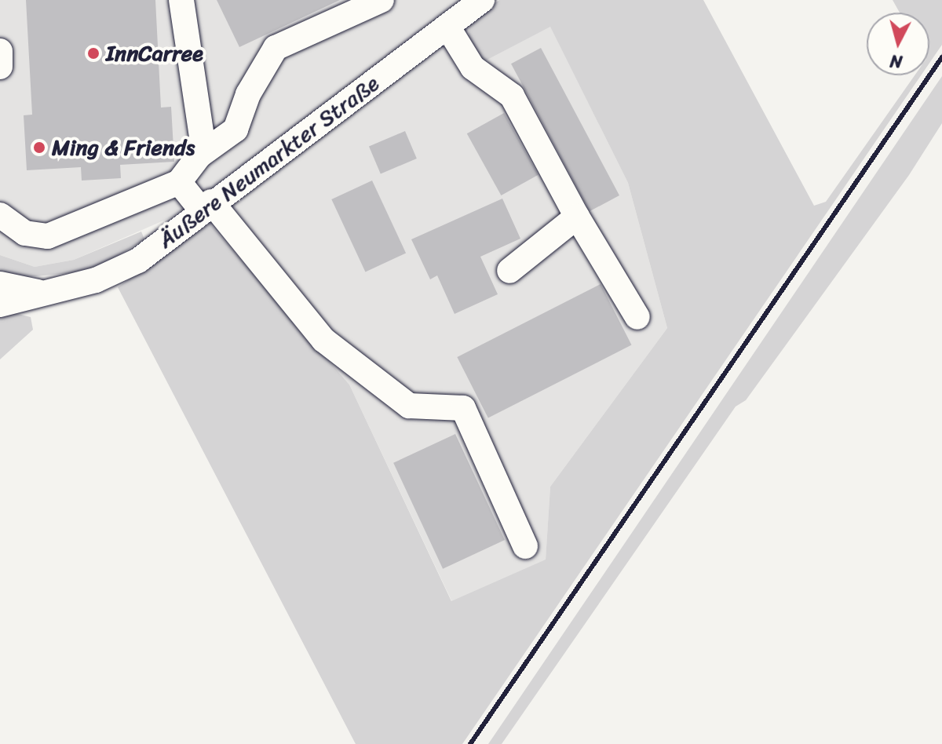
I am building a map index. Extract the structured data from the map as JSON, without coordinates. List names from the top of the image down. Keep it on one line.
{"streets":{"street":["Äußere Neumarkter Straße"]},"places":["InnCarree","Ming & Friends"],"north":"bottom"}
